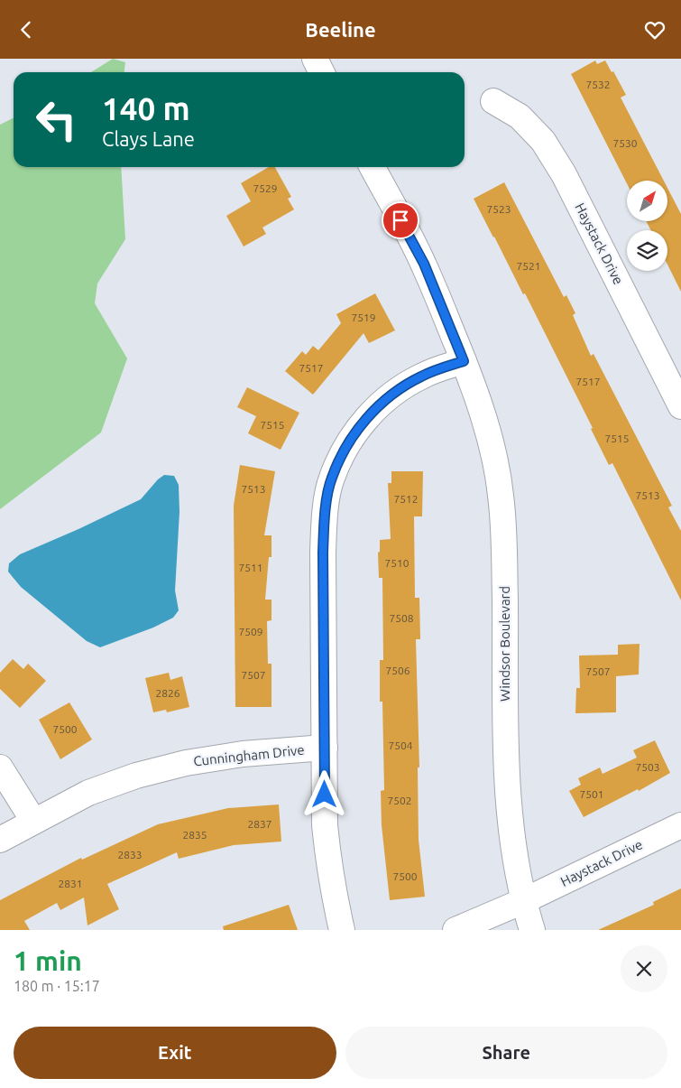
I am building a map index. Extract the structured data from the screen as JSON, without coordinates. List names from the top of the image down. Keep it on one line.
{"streets":{"street":["Haystack Drive","Windsor Boulevard","Cunningham Drive"]},"crossings":[["Haystack Drive","Windsor Boulevard"]],"house_numbers":["7532","7530","7529","7523","7521","7519","7517","7517","7515","7515","7513","7513","7512","7510","7511","7508","7509","7506","7507","7507","2826","7500","7504","7503","7501","7502","2837","2835","2833","7500","2831"],"north":"top right","page":{"header":"Beeline","turn":["140 m","Clays Lane"],"heading":["1 min","180 m · 15:17"],"buttons":["Exit","Share"]}}
